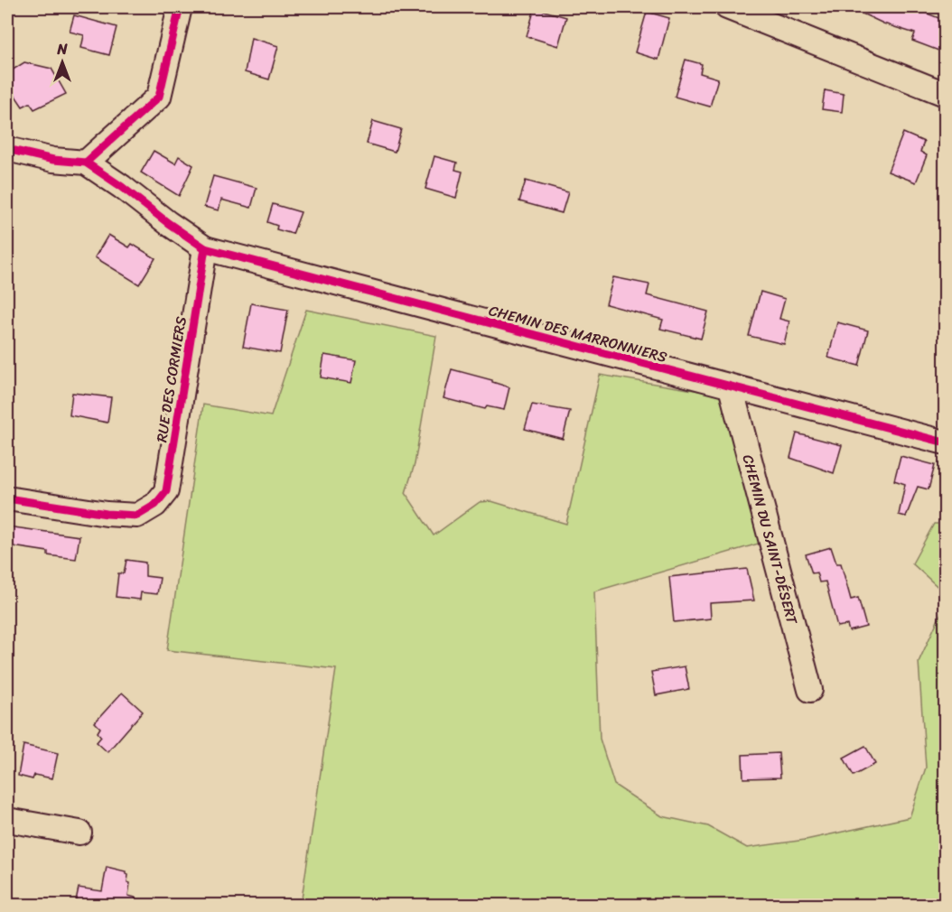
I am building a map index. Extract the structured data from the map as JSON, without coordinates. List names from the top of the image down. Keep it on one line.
{"streets":{"street":["CHEMIN DES MARRONNIERS","RUE DES CORMIERS","CHEMIN DU SAINT-DÉSERT"]},"crossings":[["CHEMIN DES MARRONNIERS","RUE DES CORMIERS"],["CHEMIN DES MARRONNIERS","CHEMIN DU SAINT-DÉSERT"]],"north":"top"}
